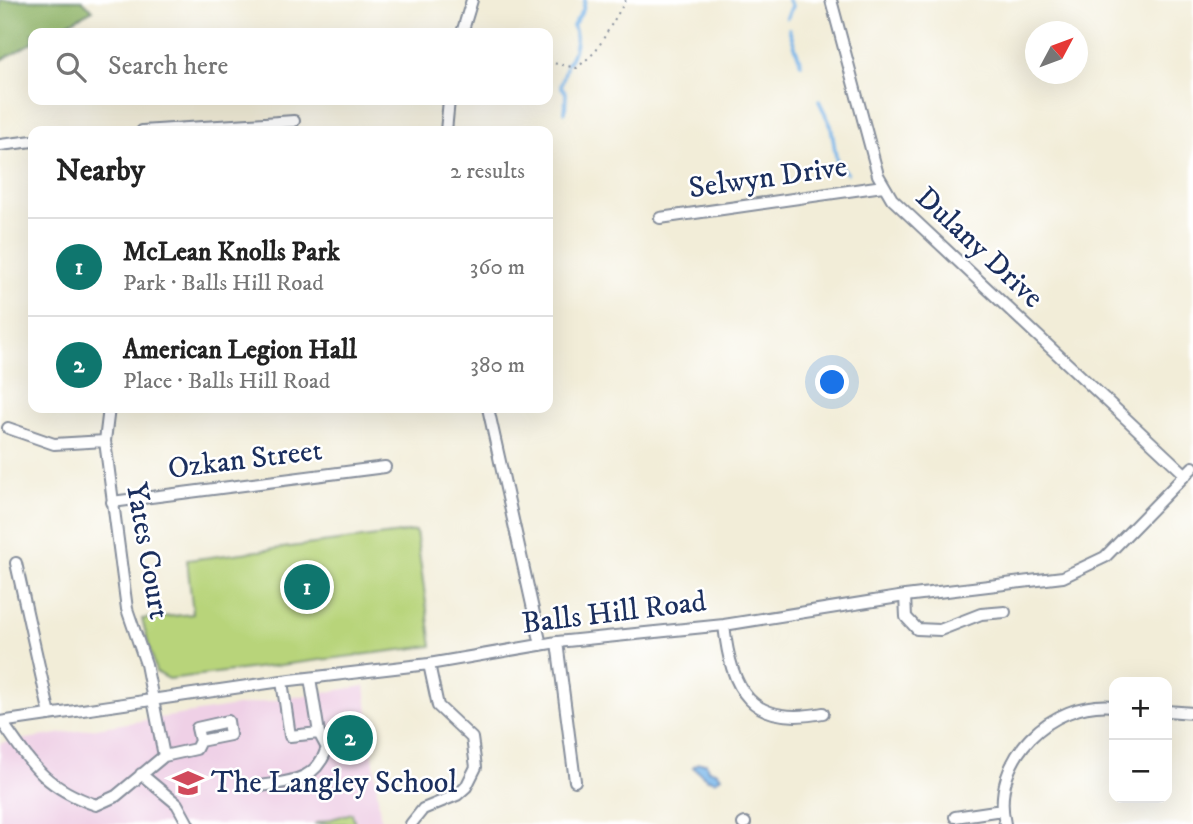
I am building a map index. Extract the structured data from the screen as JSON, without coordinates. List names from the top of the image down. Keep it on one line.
{"streets":{"street":["Selwyn Drive","Dulany Drive","Ozkan Street","Yates Court","Balls Hill Road"]},"crossings":[["Selwyn Drive","Dulany Drive"],["Dulany Drive","Balls Hill Road"],["Ozkan Street","Yates Court"],["Yates Court","Balls Hill Road"]],"places":{"school or university":["The Langley School"]},"north":"top right","page":{"search":"Search here","heading":["Nearby","2 results"],"list":[{"mark":"1","name":"McLean Knolls Park","note":"Park · Balls Hill Road","value":"360 m"},{"mark":"2","name":"American Legion Hall","note":"Place · Balls Hill Road","value":"380 m"}],"pins":["1","2"],"map_buttons":["+","−"]}}
